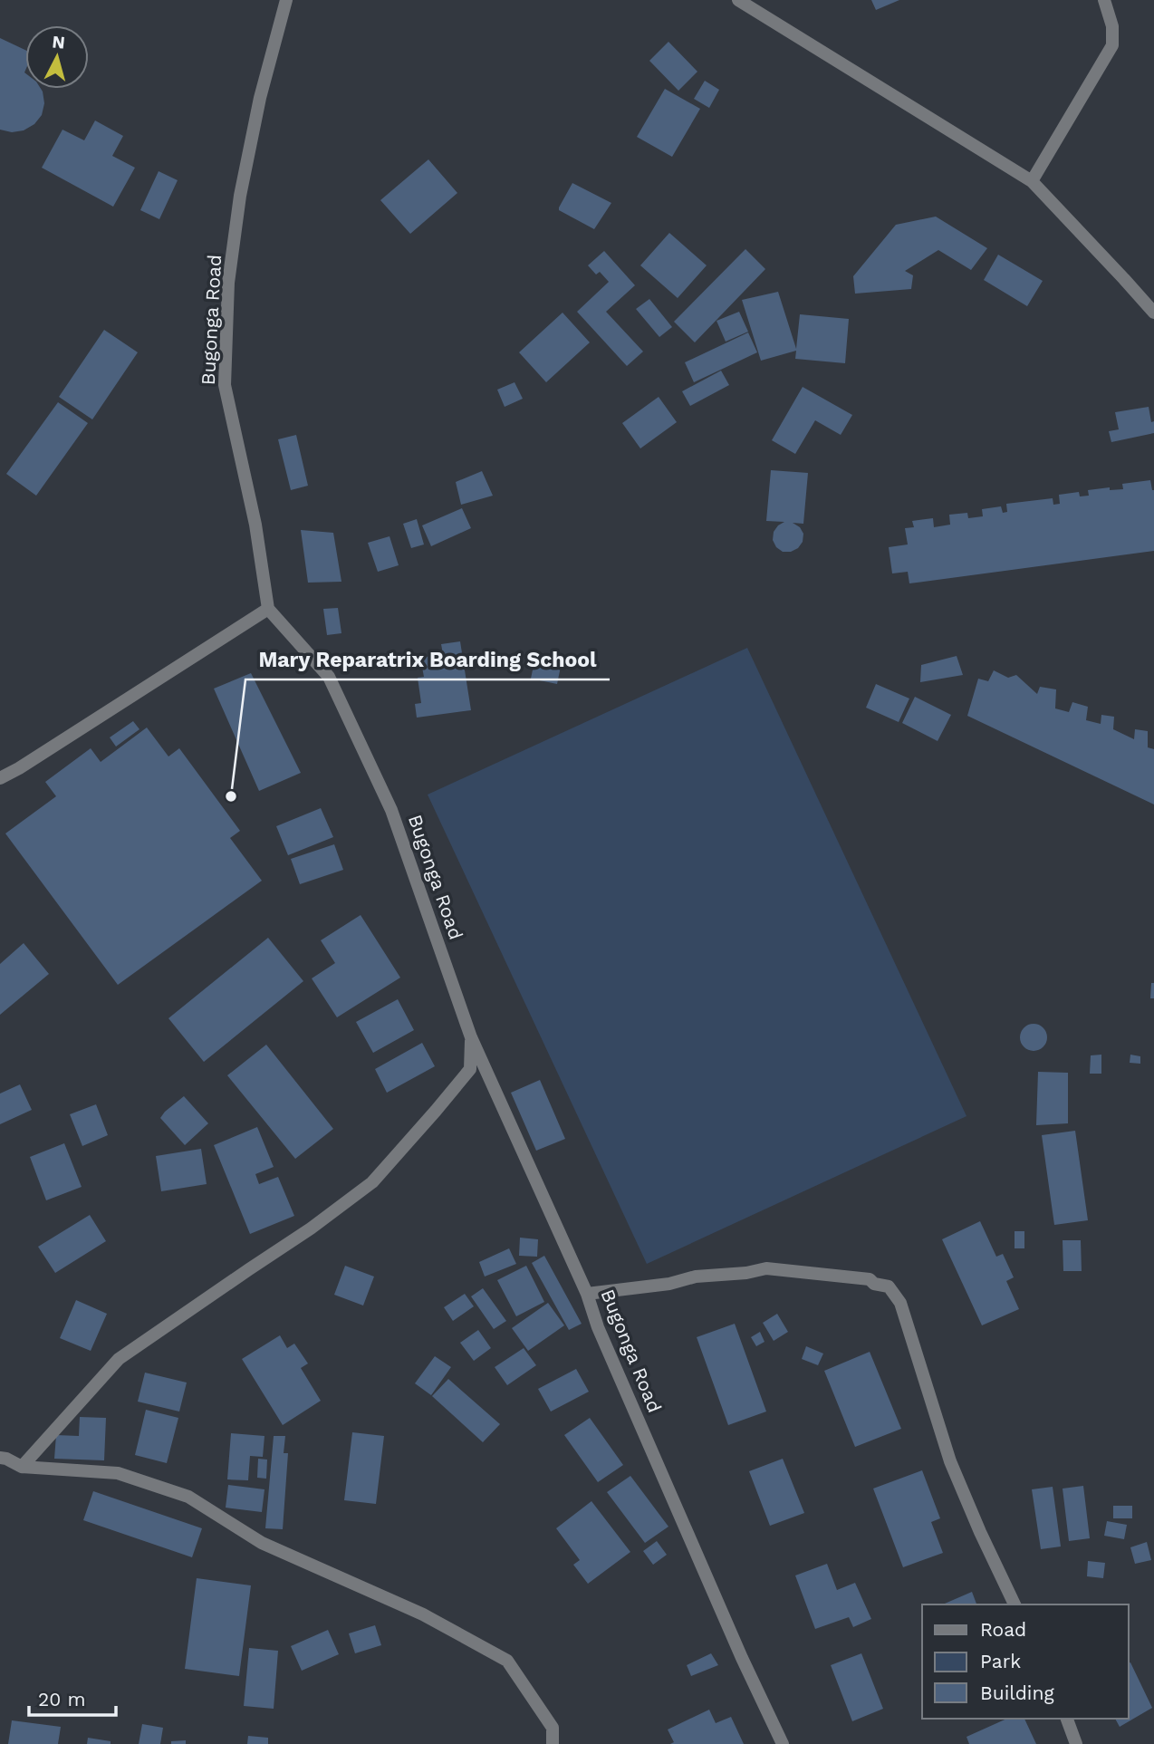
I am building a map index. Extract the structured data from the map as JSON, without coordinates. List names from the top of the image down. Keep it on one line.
{"streets":{"street":["Bugonga Road"]},"places":["Mary Reparatrix Boarding School"],"legend":["Road","Park","Building"],"scale_bar":"20 m","north":"top"}
